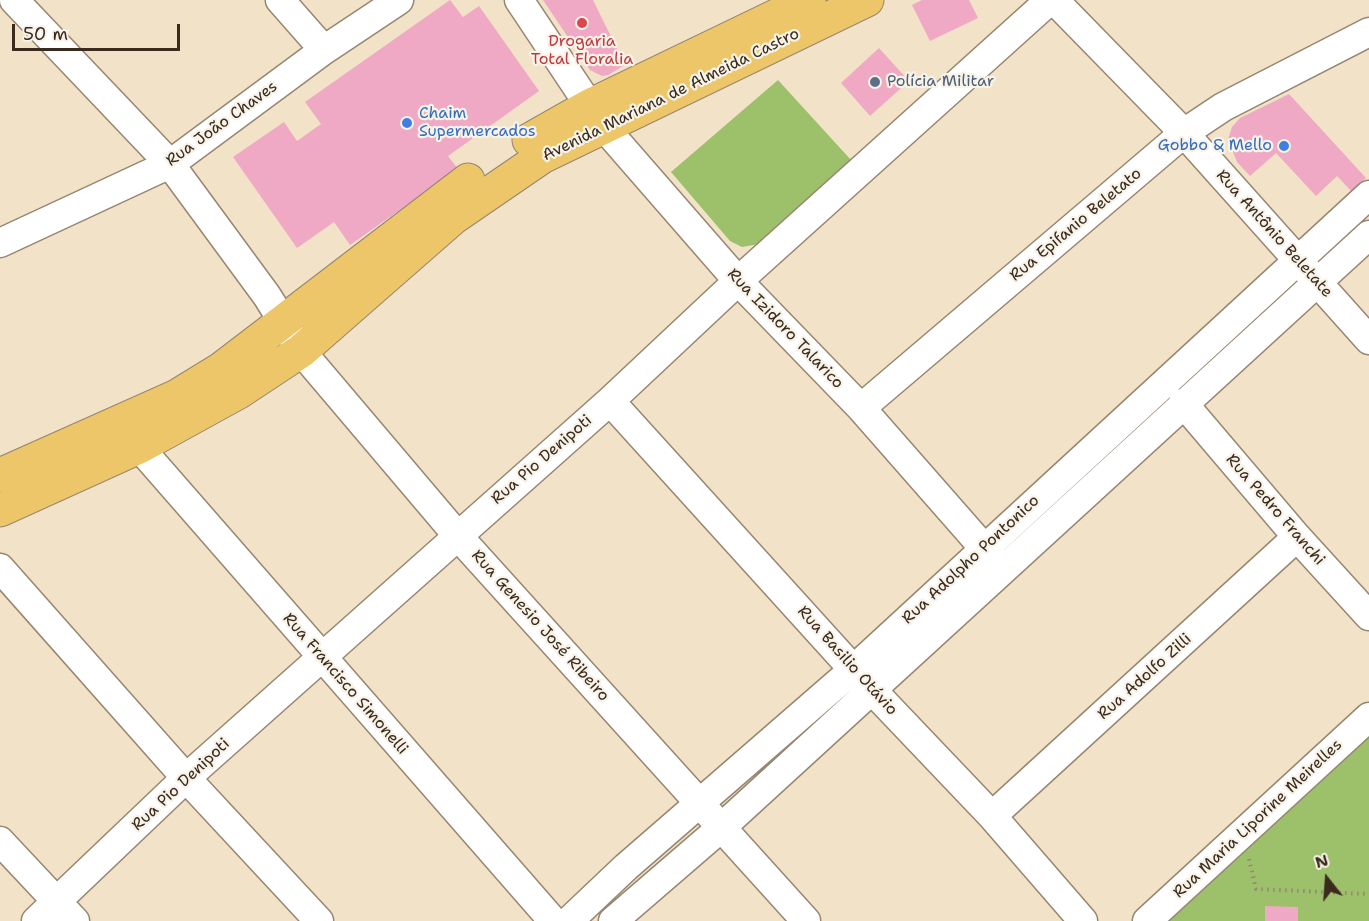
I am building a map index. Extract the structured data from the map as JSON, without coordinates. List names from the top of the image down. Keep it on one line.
{"streets":{"main road":["Avenida Mariana de Almeida Castro"],"street":["Rua João Chaves","Rua Epifanio Beletato","Rua Antônio Beletate","Rua Izidoro Talarico","Rua Pio Denipoti","Rua Pedro Franchi","Rua Adolpho Pontonico","Rua Genesio José Ribeiro","Rua Basilio Otávio","Rua Adolfo Zilli","Rua Francisco Simonelli","Rua Maria Liporine Meirelles"]},"crossings":[["Avenida Mariana de Almeida Castro","Rua Izidoro Talarico"],["Avenida Mariana de Almeida Castro","Rua Genesio José Ribeiro"],["Avenida Mariana de Almeida Castro","Rua Francisco Simonelli"],["Rua João Chaves","Rua Genesio José Ribeiro"],["Rua Epifanio Beletato","Rua Antônio Beletate"],["Rua Epifanio Beletato","Rua Izidoro Talarico"],["Rua Antônio Beletate","Rua Pio Denipoti"],["Rua Antônio Beletate","Rua Adolpho Pontonico"],["Rua Izidoro Talarico","Rua Pio Denipoti"],["Rua Izidoro Talarico","Rua Adolpho Pontonico"],["Rua Pio Denipoti","Rua Genesio José Ribeiro"],["Rua Pio Denipoti","Rua Basilio Otávio"],["Rua Pio Denipoti","Rua Francisco Simonelli"],["Rua Pedro Franchi","Rua Adolpho Pontonico"],["Rua Pedro Franchi","Rua Adolfo Zilli"],["Rua Adolpho Pontonico","Rua Genesio José Ribeiro"],["Rua Adolpho Pontonico","Rua Basilio Otávio"],["Rua Basilio Otávio","Rua Adolfo Zilli"]],"places":["Drogaria Total Floralia","Polícia Militar","Chaim Supermercados","Gobbo & Mello"],"scale_bar":"50 m","north":"top"}
